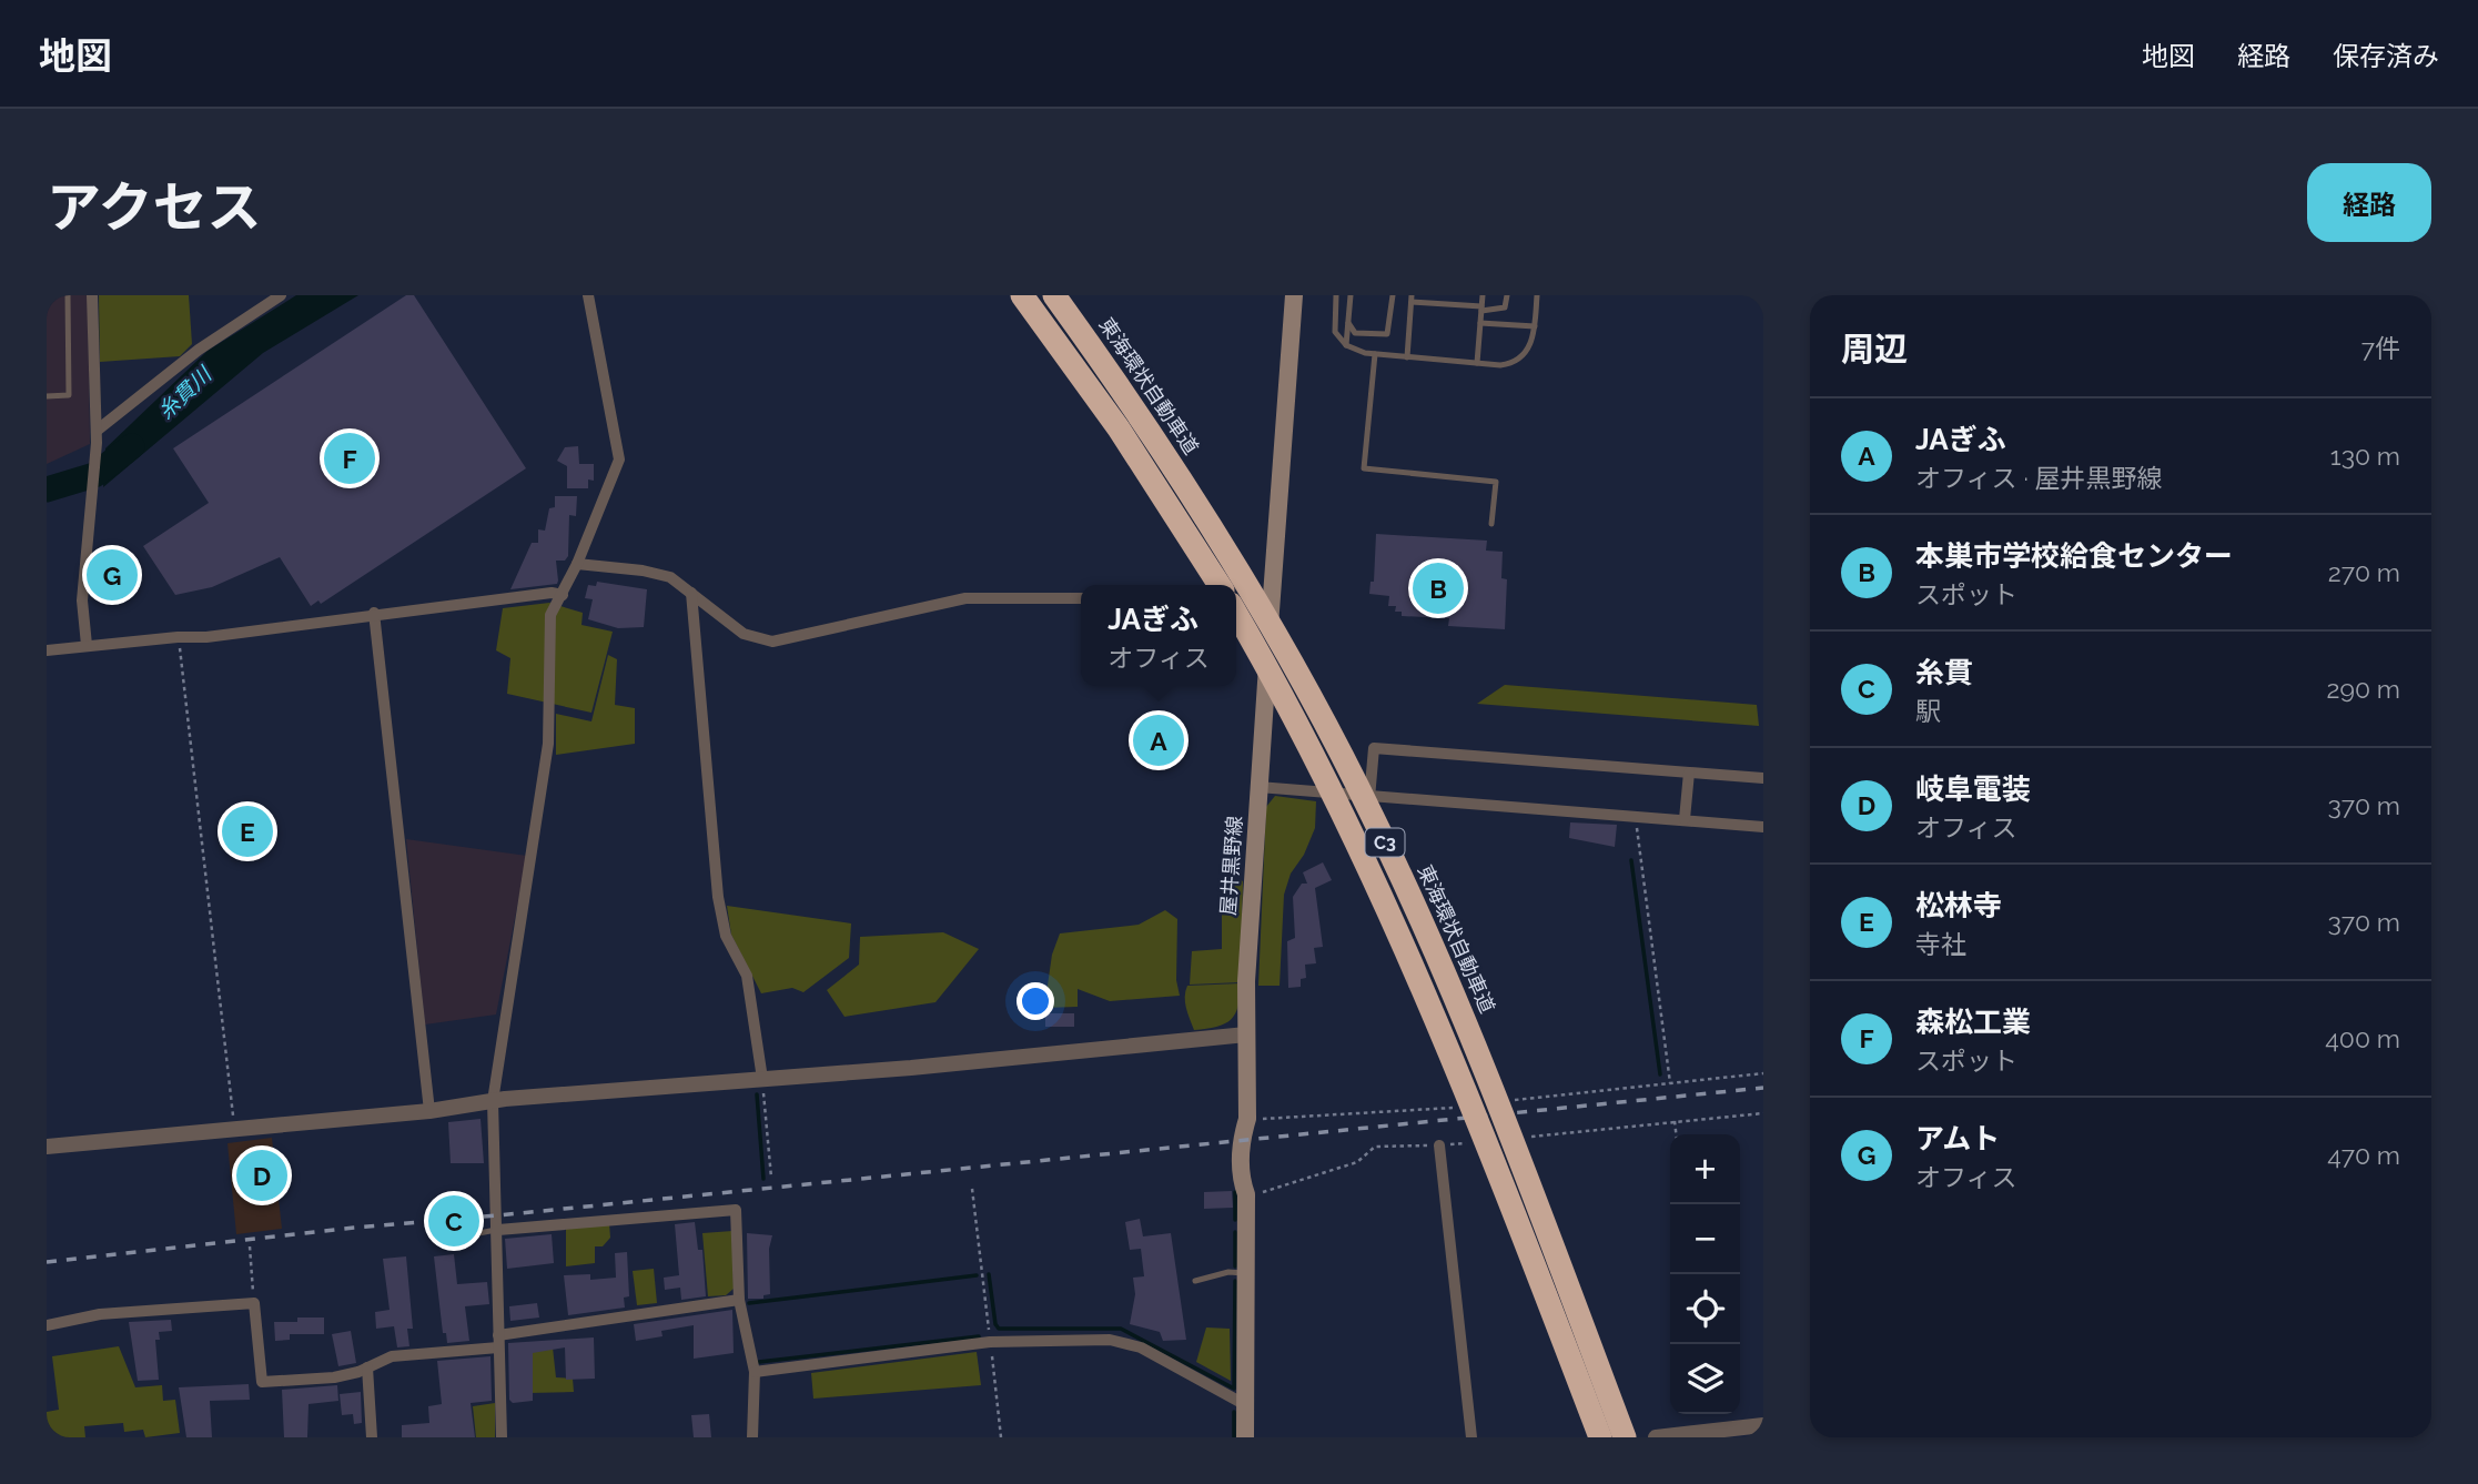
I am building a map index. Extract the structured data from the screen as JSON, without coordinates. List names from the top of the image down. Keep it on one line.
{"streets":{"highway":["東海環状自動車道","C3"],"main road":["屋井黒野線"]},"water":["糸貫川"],"page":{"header":"地図","nav":["地図","経路","保存済み"],"title":"アクセス","buttons":"経路","heading":["周辺","7件"],"list":[{"mark":"A","name":"JAぎふ","note":"オフィス · 屋井黒野線","value":"130 m"},{"mark":"B","name":"本巣市学校給食センター","note":"スポット","value":"270 m"},{"mark":"C","name":"糸貫","note":"駅","value":"290 m"},{"mark":"D","name":"岐阜電装","note":"オフィス","value":"370 m"},{"mark":"E","name":"松林寺","note":"寺社","value":"370 m"},{"mark":"F","name":"森松工業","note":"スポット","value":"400 m"},{"mark":"G","name":"アムト","note":"オフィス","value":"470 m"}],"pins":["F","G","B","A","E","D","C"],"popup":["JAぎふ","オフィス"],"map_buttons":["+","−"]}}
